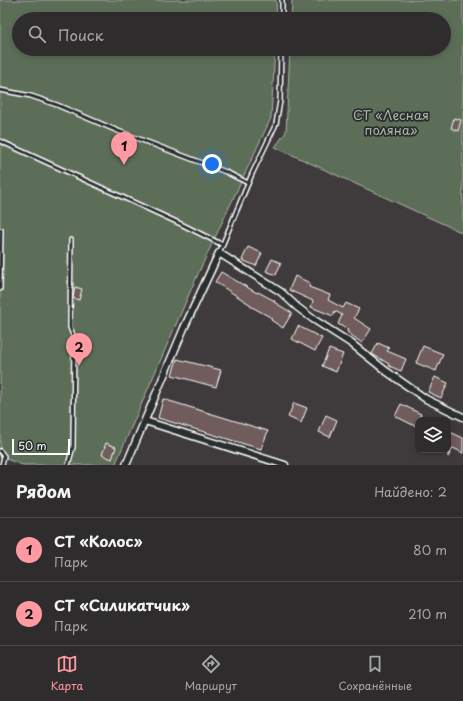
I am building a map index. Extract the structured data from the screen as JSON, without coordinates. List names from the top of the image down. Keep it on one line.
{"parks":["СТ «Лесная поляна»"],"scale_bar":"50 m","page":{"search":"Поиск","pins":["1","2"],"scale":"50 m","heading":["Рядом","Найдено: 2"],"list":[{"mark":"1","name":"СТ «Колос»","note":"Парк","value":"80 m"},{"mark":"2","name":"СТ «Силикатчик»","note":"Парк","value":"210 m"}],"nav":["Карта","Маршрут","Сохранённые"]}}
